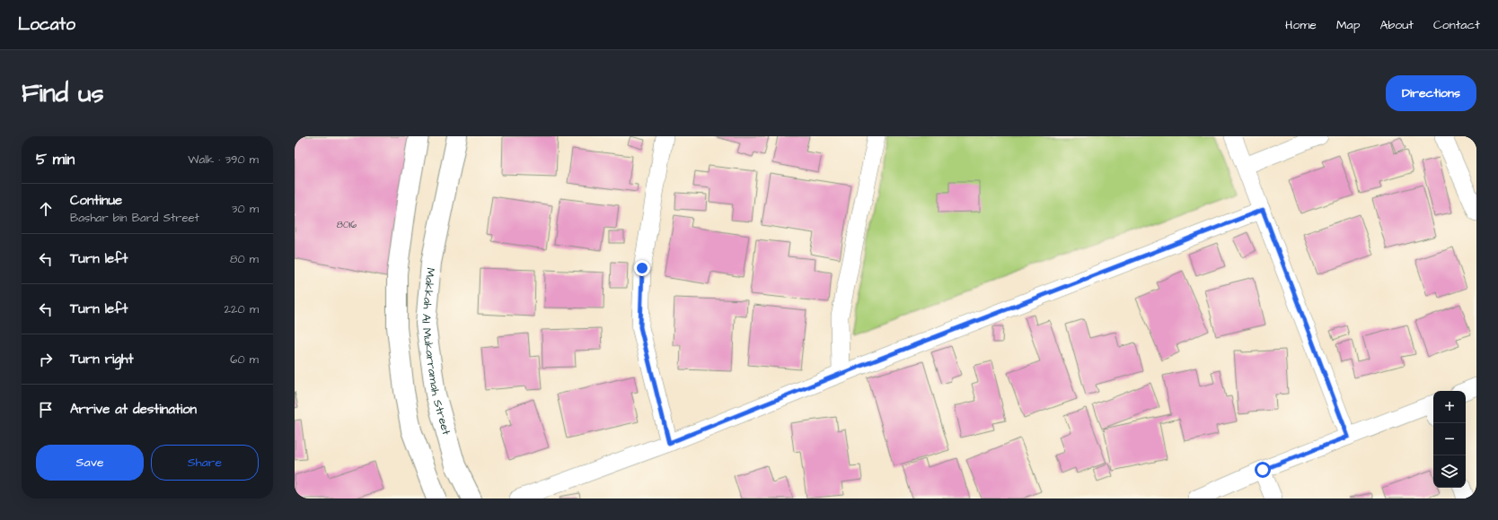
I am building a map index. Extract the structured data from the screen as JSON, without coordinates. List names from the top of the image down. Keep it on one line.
{"streets":{"main road":["Makkah Al Mukarramah Street"]},"house_numbers":["8016"],"page":{"header":"Locato","nav":["Home","Map","About","Contact"],"buttons":["Directions",["Save","Share"]],"title":"Find us","heading":["5 min","Walk · 390 m"],"list":[["Continue","Bashar bin Bard Street","30 m"],["Turn left","80 m"],["Turn left","220 m"],["Turn right","60 m"],"Arrive at destination"],"map_buttons":["+","−"]}}
